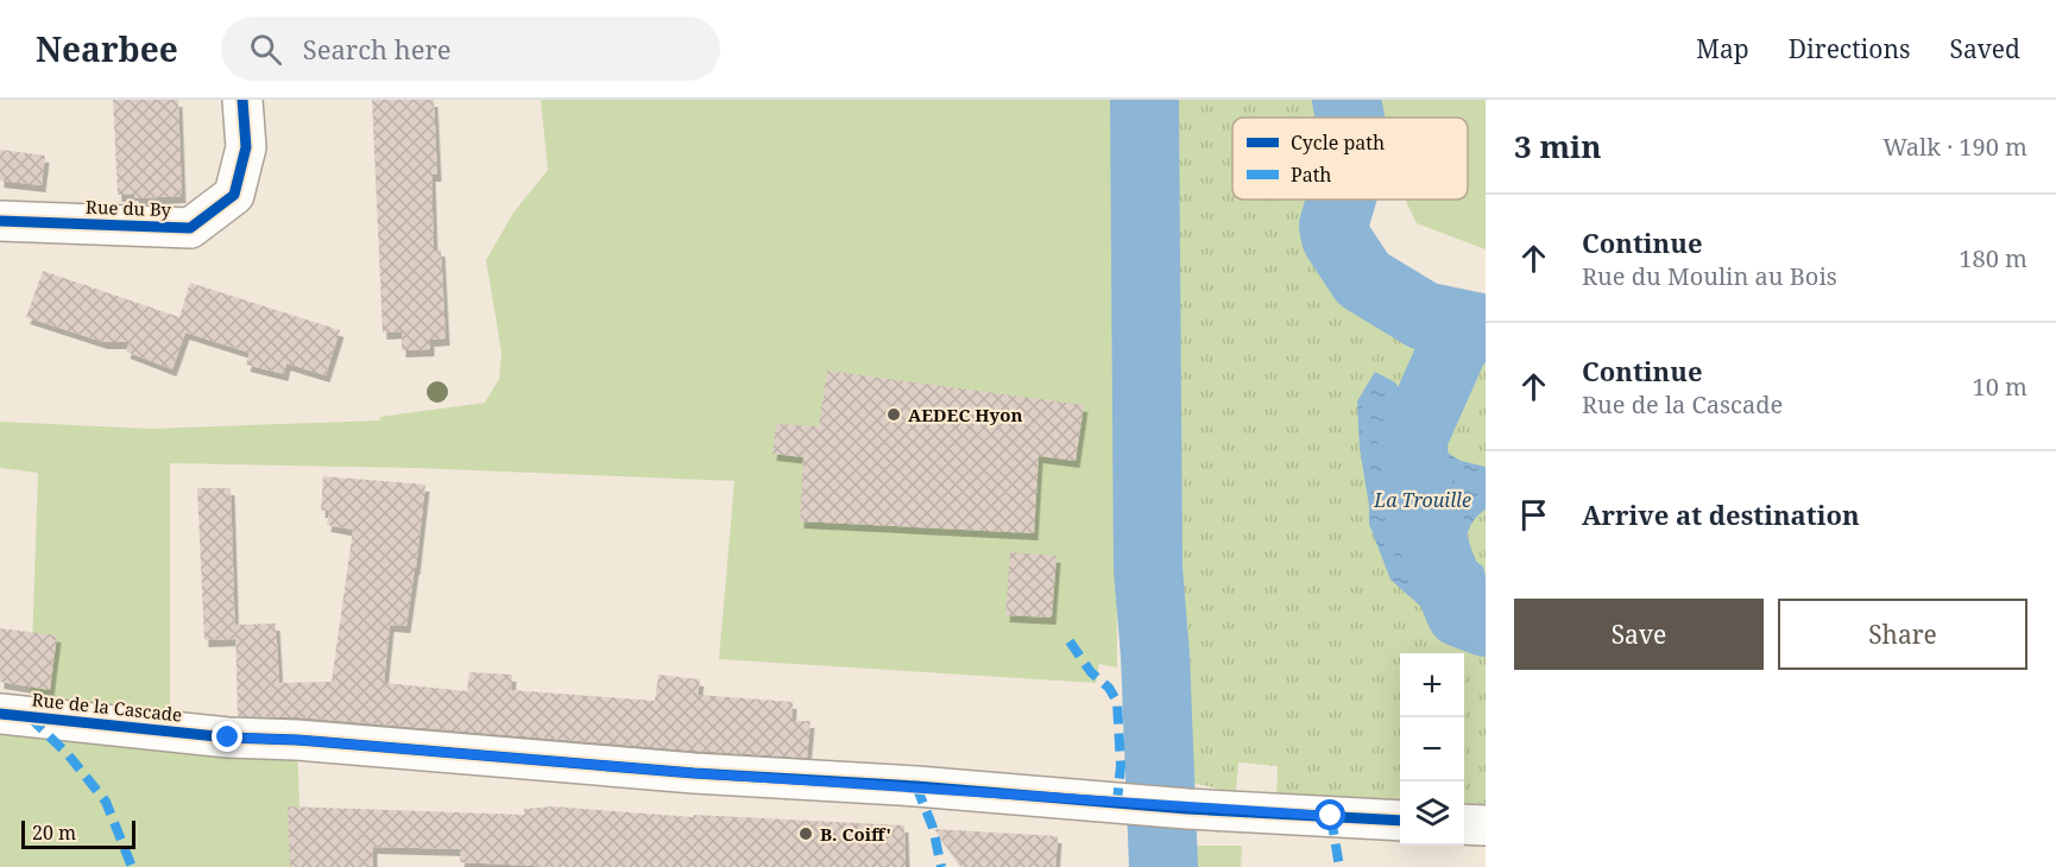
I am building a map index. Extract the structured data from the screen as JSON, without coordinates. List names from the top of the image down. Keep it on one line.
{"streets":{"street":["Rue du By","Rue de la Cascade"]},"water":["La Trouille"],"places":["AEDEC Hyon","B. Coiff'"],"legend":["Cycle path","Path"],"scale_bar":"20 m","page":{"header":"Nearbee","search":"Search here","nav":["Map","Directions","Saved"],"heading":["3 min","Walk · 190 m"],"list":[["Continue","Rue du Moulin au Bois","180 m"],["Continue","Rue de la Cascade","10 m"],"Arrive at destination"],"buttons":["Save","Share"],"map_buttons":["+","−"],"scale":"20 m"}}
